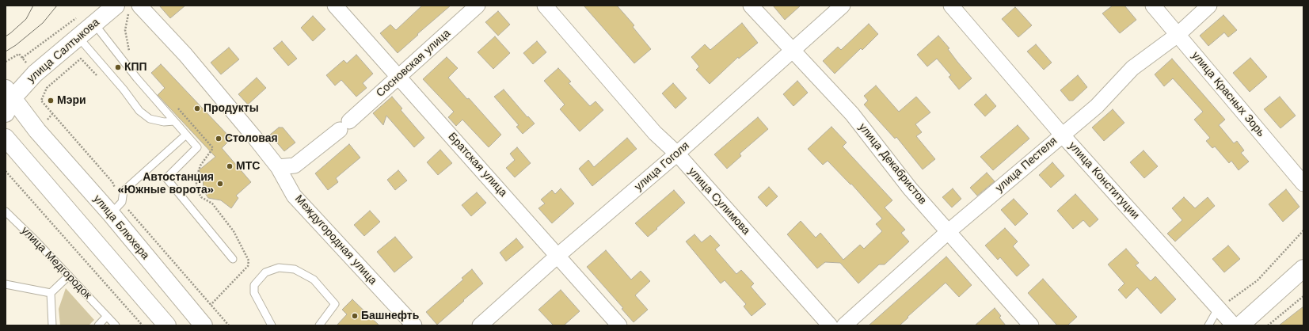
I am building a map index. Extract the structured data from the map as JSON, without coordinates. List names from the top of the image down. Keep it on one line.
{"streets":{"main road":["улица Салтыкова","улица Блюхера"],"street":["Сосновская улица","улица Красных Зорь","улица Декабристов","Братская улица","улица Пестеля","улица Гоголя","улица Конституции","улица Сулимова","Междугородная улица"],"lane":["улица Медгородок"]},"crossings":[["улица Салтыкова","улица Блюхера"],["улица Салтыкова","Междугородная улица"],["Сосновская улица","Братская улица"],["Сосновская улица","Междугородная улица"],["улица Красных Зорь","улица Пестеля"],["улица Декабристов","улица Пестеля"],["улица Декабристов","улица Гоголя"],["Братская улица","улица Гоголя"],["улица Пестеля","улица Конституции"],["улица Гоголя","улица Сулимова"]],"places":["КПП","Мэри","Продукты","Столовая","МТС","Автостанция «Южные ворота»","Башнефть"]}
